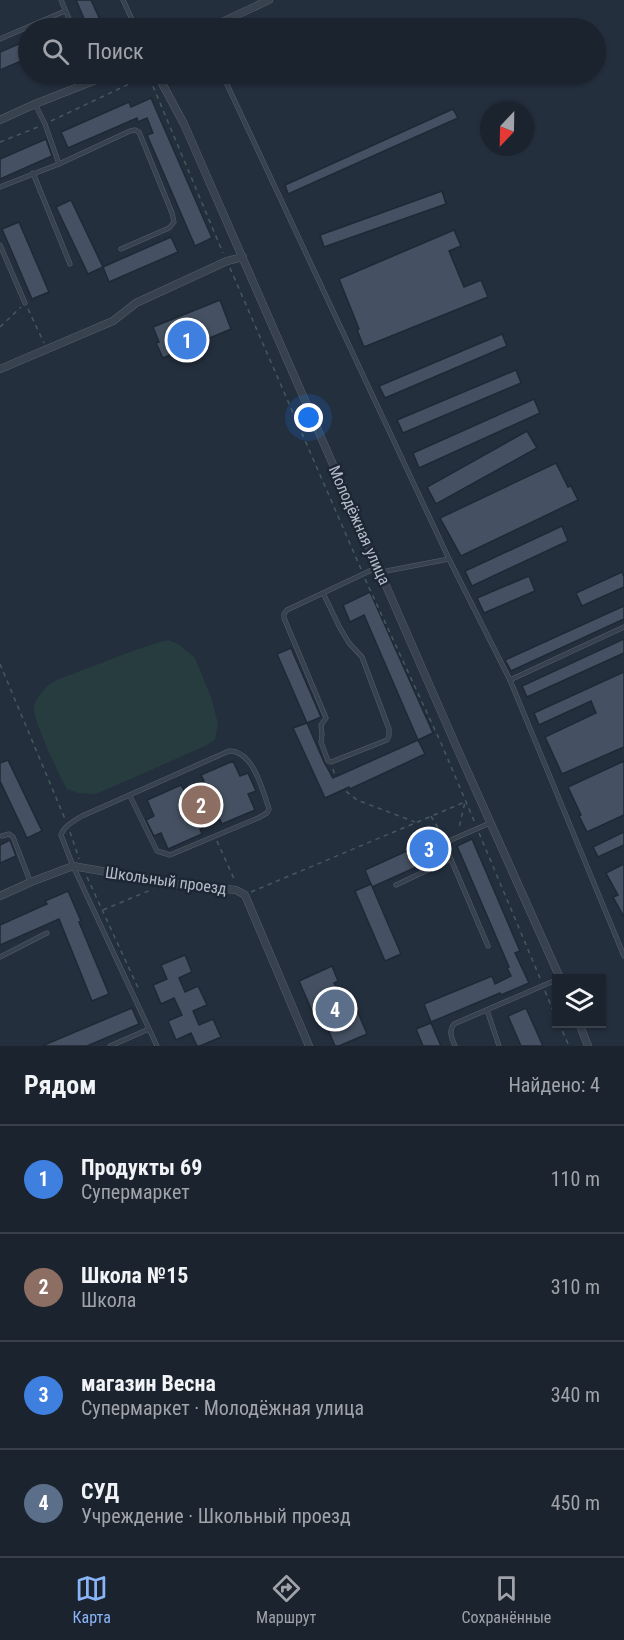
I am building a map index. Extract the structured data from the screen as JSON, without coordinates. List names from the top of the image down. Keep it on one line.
{"streets":{"street":["Молодёжная улица","Школьный проезд"]},"north":"bottom","page":{"search":"Поиск","pins":["1","2","3","4"],"heading":["Рядом","Найдено: 4"],"list":[{"mark":"1","name":"Продукты 69","note":"Супермаркет","value":"110 m"},{"mark":"2","name":"Школа №15","note":"Школа","value":"310 m"},{"mark":"3","name":"магазин Весна","note":"Супермаркет · Молодёжная улица","value":"340 m"},{"mark":"4","name":"СУД","note":"Учреждение · Школьный проезд","value":"450 m"}],"nav":["Карта","Маршрут","Сохранённые"]}}
